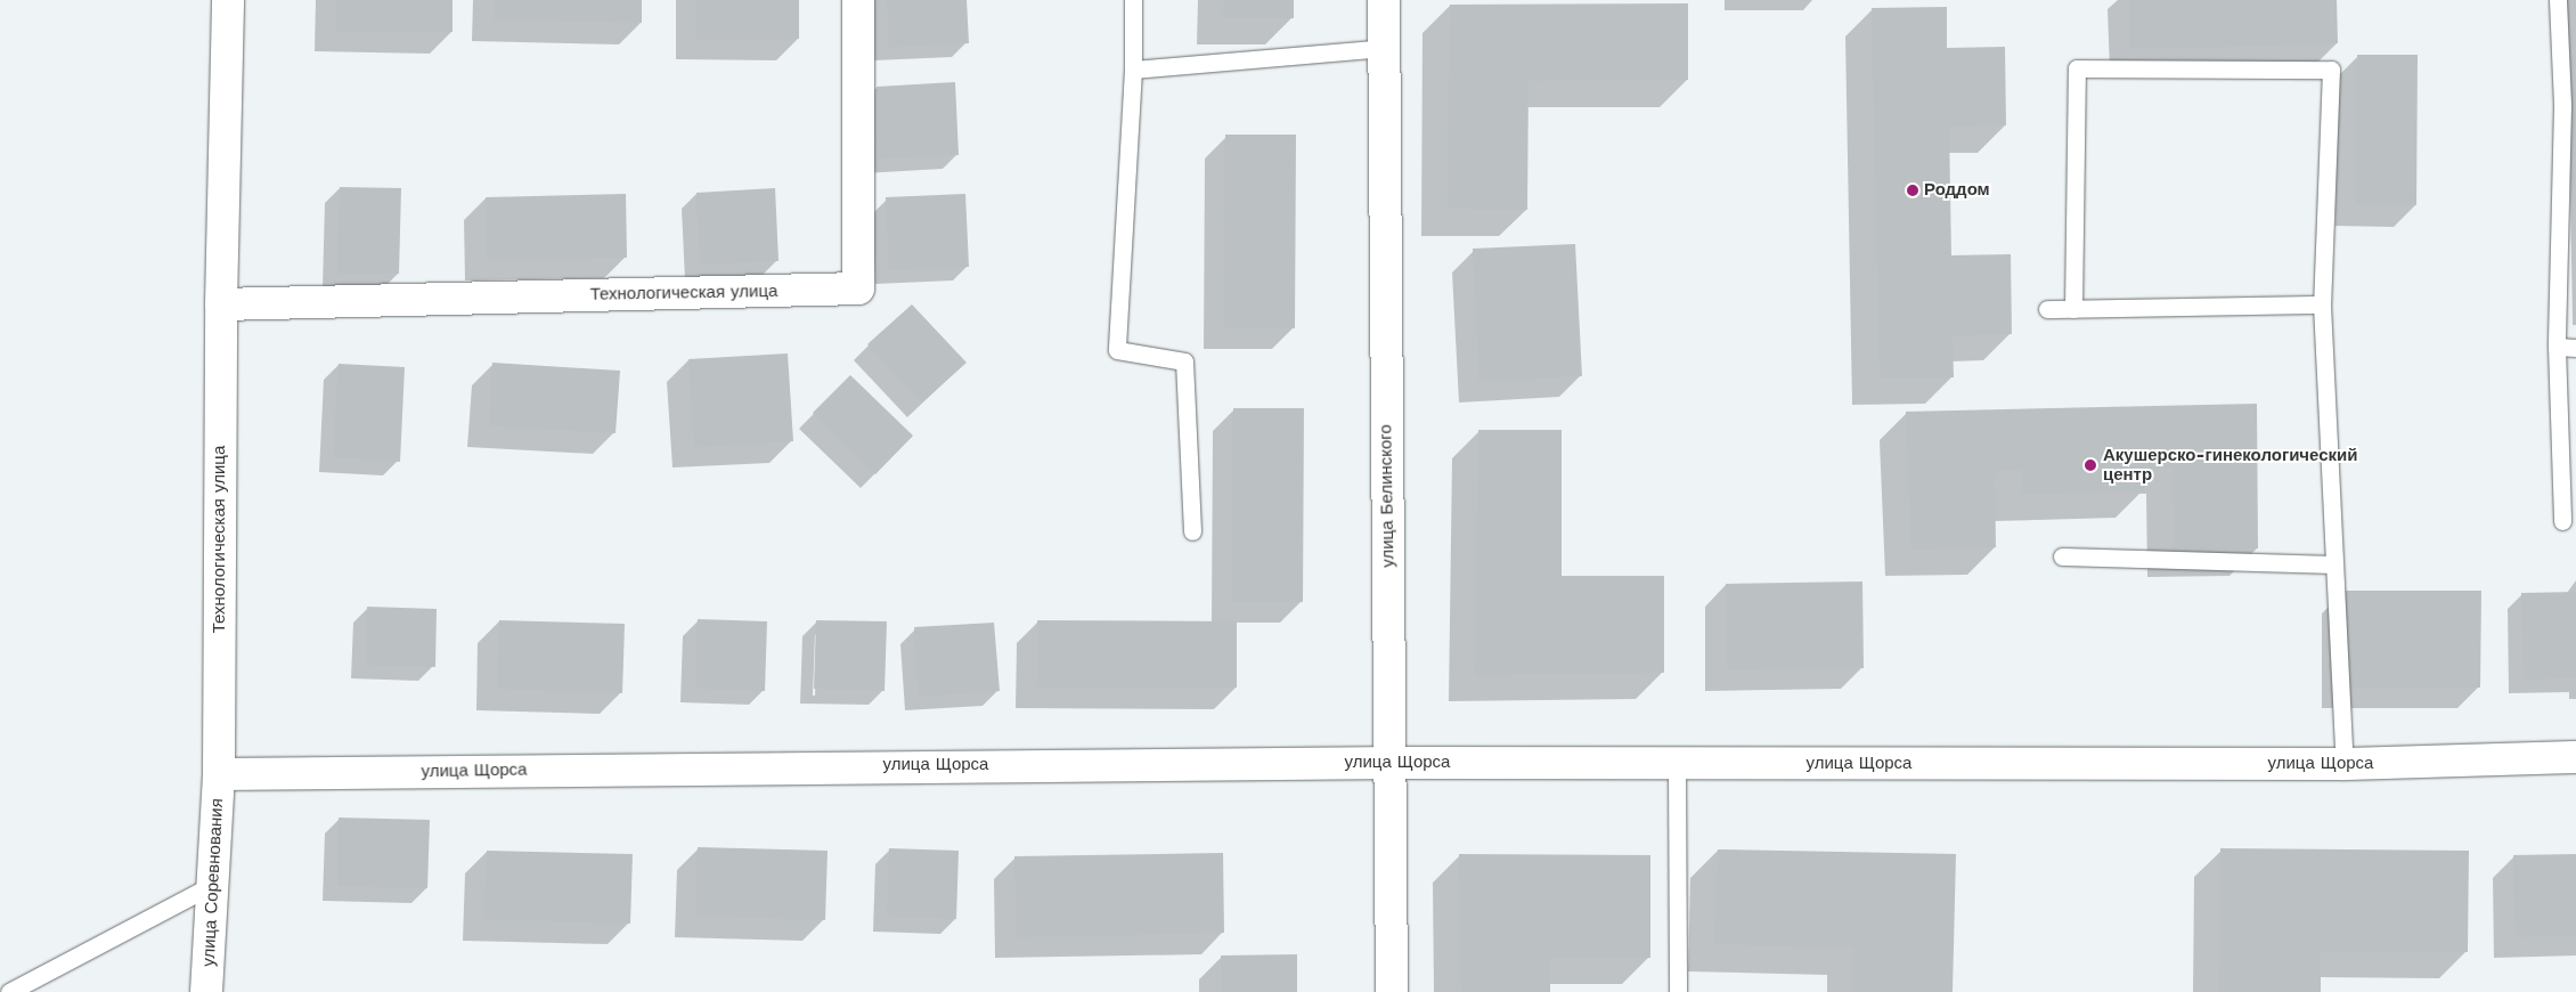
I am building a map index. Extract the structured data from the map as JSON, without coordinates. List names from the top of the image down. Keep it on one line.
{"streets":{"street":["Технологическая улица","улица Белинского","улица Щорса","улица Соревнования"]},"crossings":[["Технологическая улица","улица Щорса"],["Технологическая улица","улица Соревнования"],["улица Белинского","улица Щорса"],["улица Щорса","улица Соревнования"]],"places":["Роддом","Акушерско-гинекологический центр"]}
